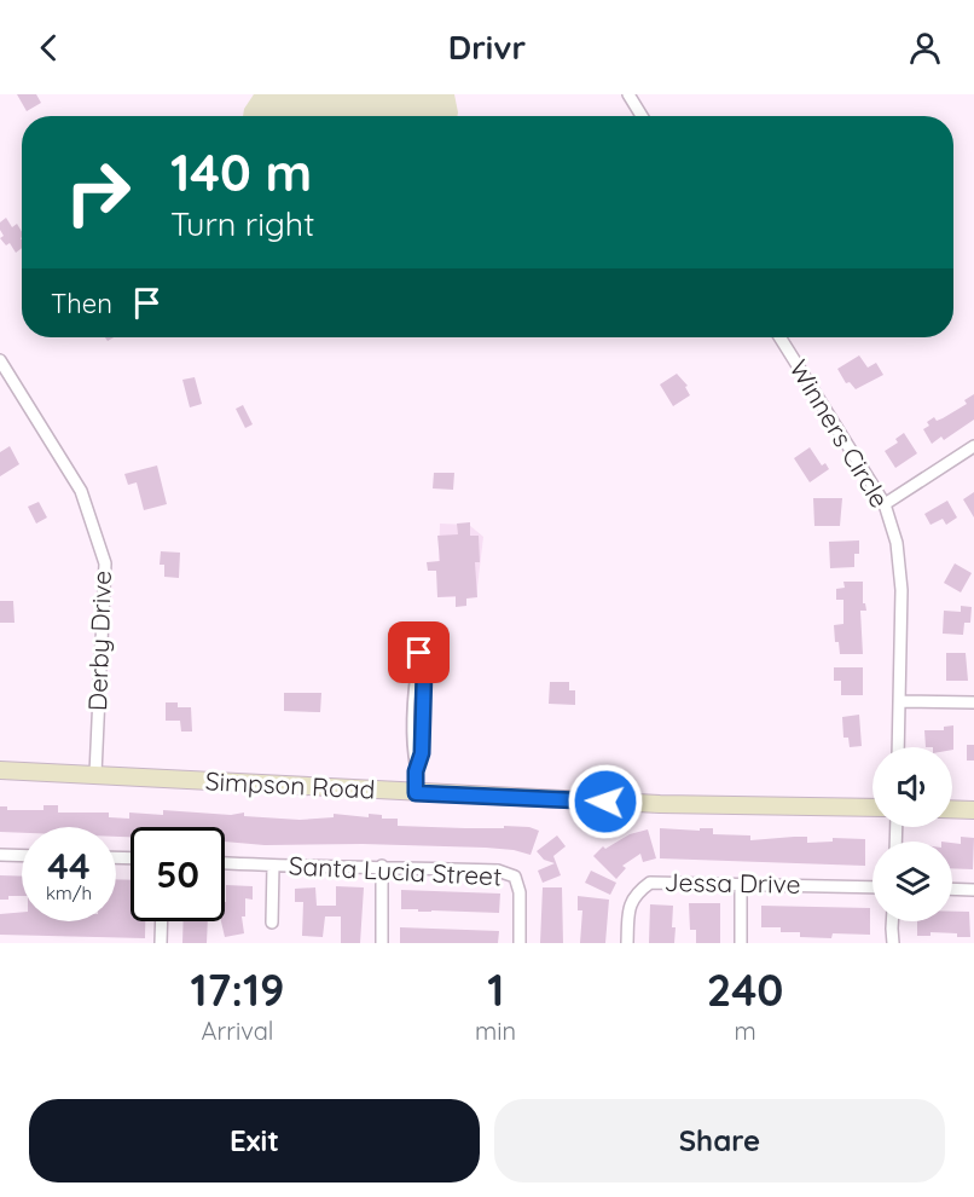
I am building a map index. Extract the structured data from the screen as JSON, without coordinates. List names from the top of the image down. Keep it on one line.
{"streets":{"main road":["Simpson Road"],"street":["Winners Circle","Derby Drive","Santa Lucia Street","Jessa Drive"]},"crossings":[["Derby Drive","Simpson Road"]],"page":{"header":"Drivr","turn":["140 m","Turn right"],"then":"Then","speed":"44 km/h","limit":"50","eta":["17:19","Arrival","1","min","240","m"],"buttons":["Exit","Share"]}}
